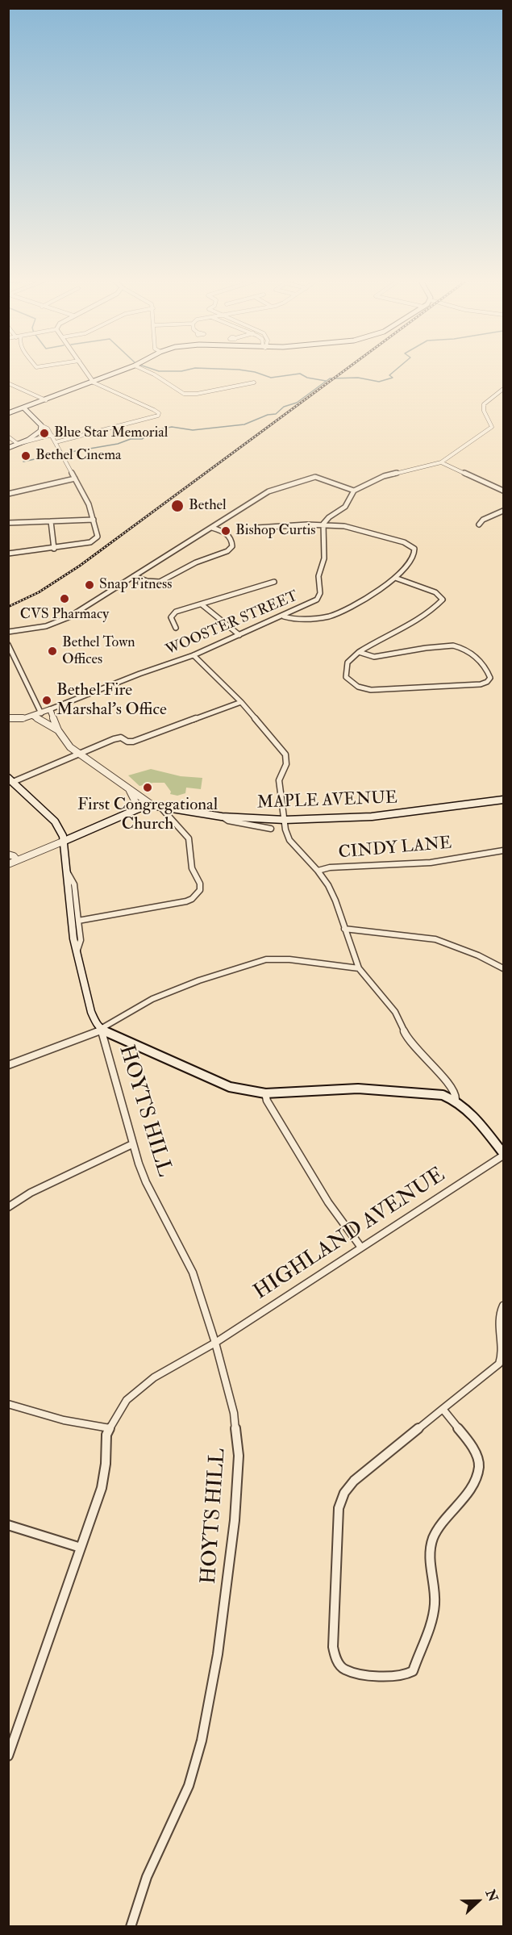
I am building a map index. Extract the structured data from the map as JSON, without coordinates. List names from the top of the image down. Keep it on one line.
{"streets":{"main road":["MAPLE AVENUE"],"street":["WOOSTER STREET","CINDY LANE","HOYTS HILL","HIGHLAND AVENUE"]},"crossings":[["HOYTS HILL","HIGHLAND AVENUE"]],"places":["Blue Star Memorial","Bethel Cinema","Bethel","Bishop Curtis","Snap Fitness","CVS Pharmacy","Bethel Town Offices","Bethel Fire Marshal's Office","First Congregational Church"],"north":"right"}
